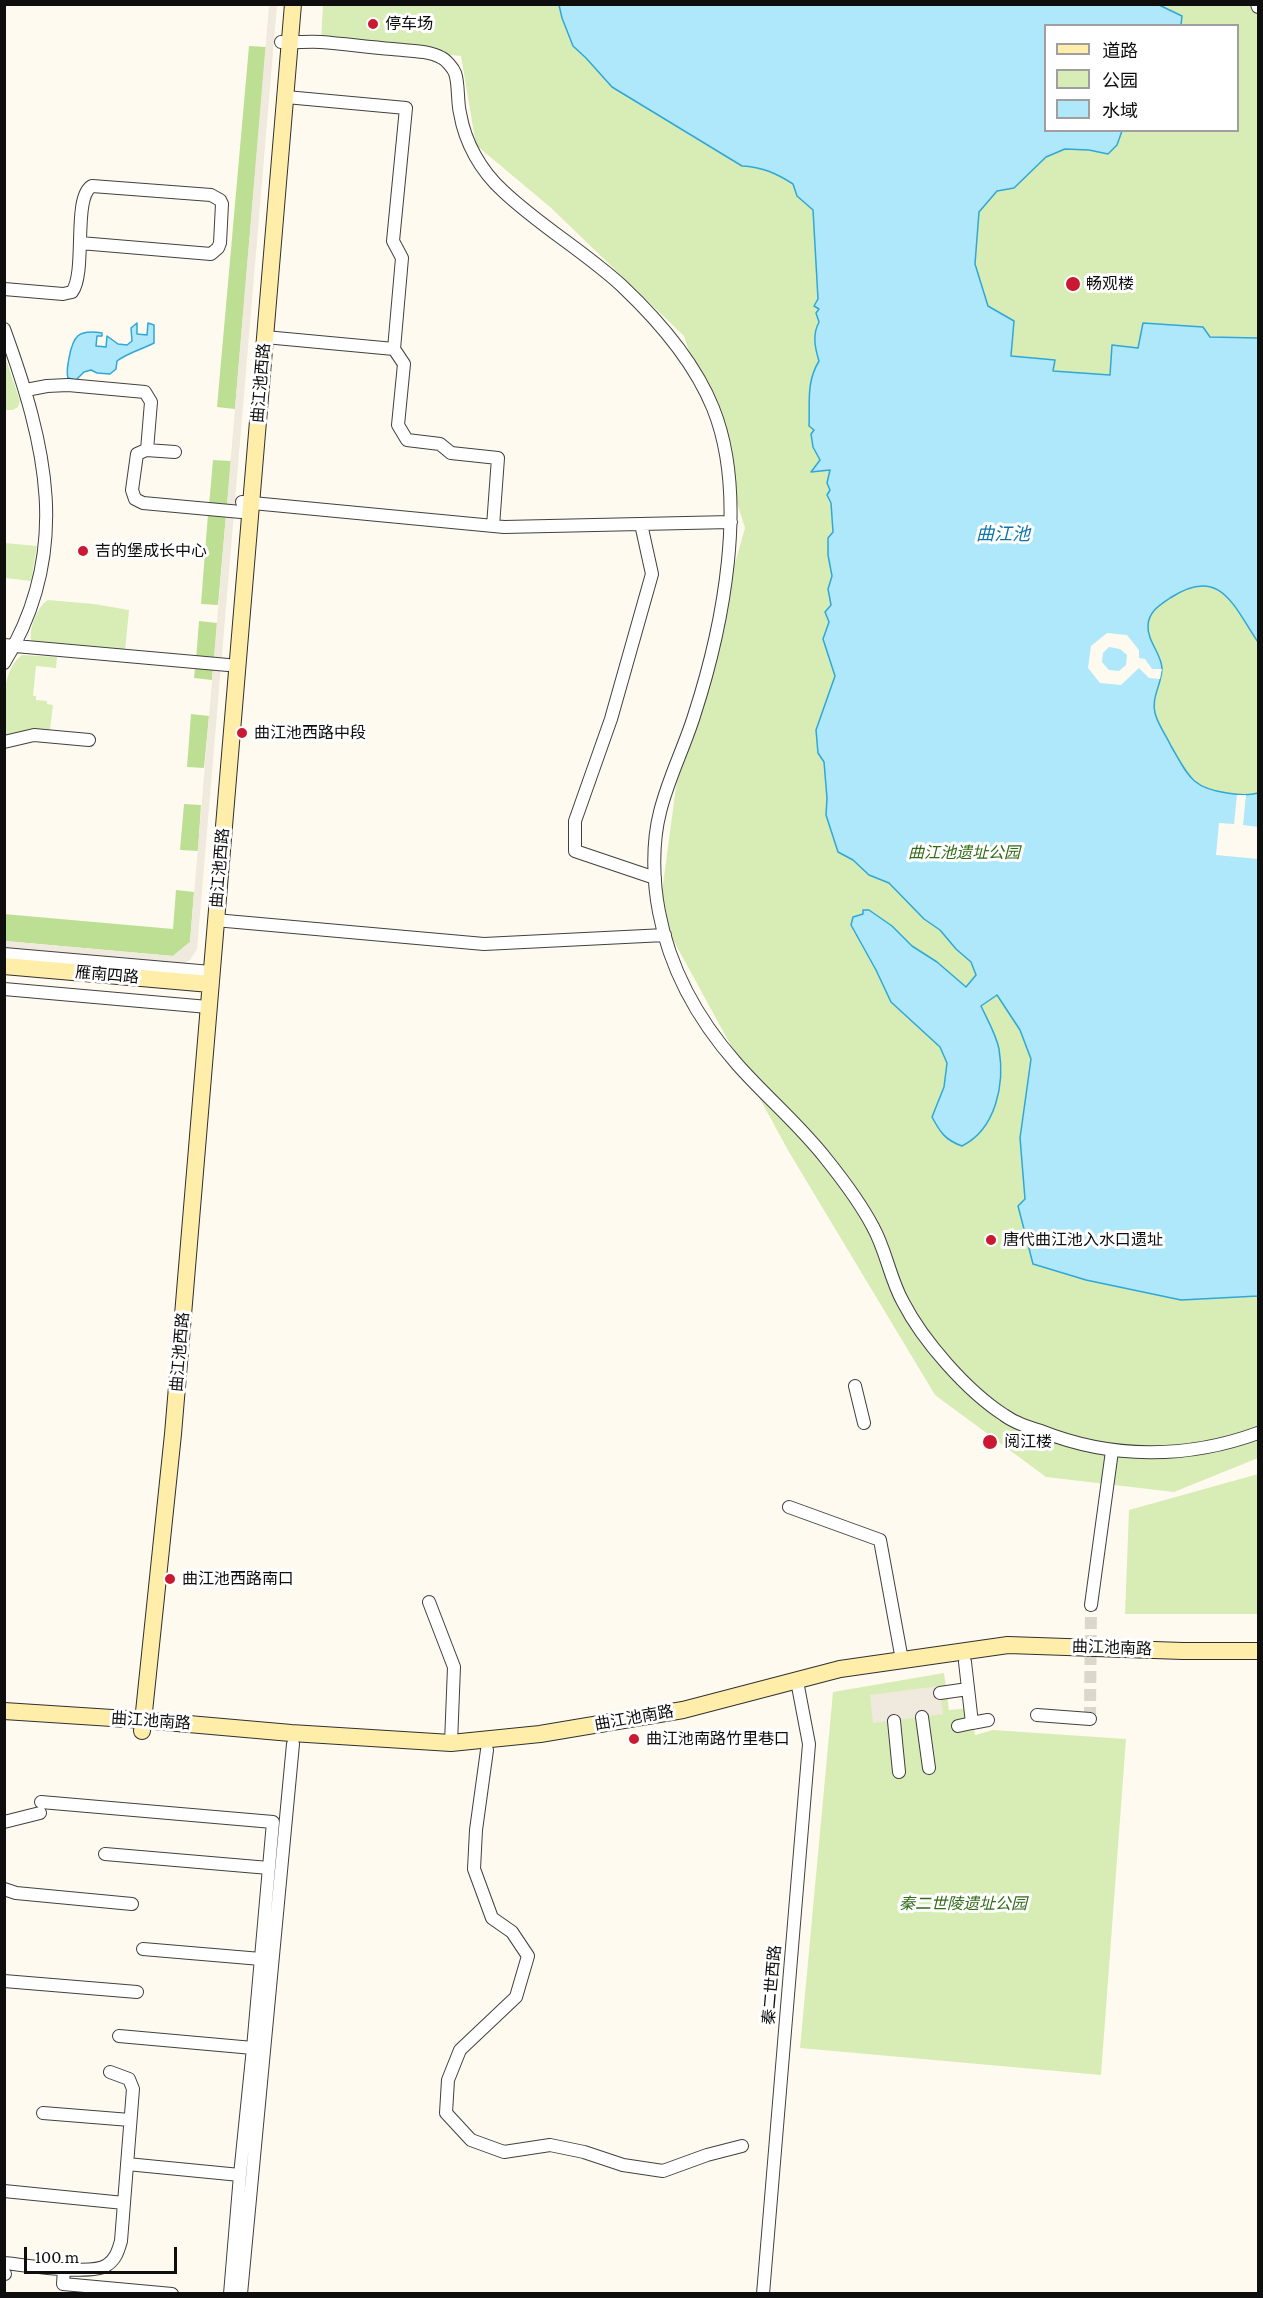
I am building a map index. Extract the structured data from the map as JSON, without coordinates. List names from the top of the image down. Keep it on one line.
{"streets":{"street":["曲江池西路","雁南四路","曲江池南路","秦二世西路"]},"crossings":[["曲江池西路","雁南四路"],["曲江池西路","曲江池南路"],["曲江池南路","秦二世西路"]],"water":["曲江池"],"parks":["曲江池遗址公园","秦二世陵遗址公园"],"places":["停车场","畅观楼","吉的堡成长中心","曲江池西路中段","唐代曲江池入水口遗址","阅江楼","曲江池西路南口","曲江池南路竹里巷口"],"legend":["道路","公园","水域"],"scale_bar":"100 m"}
